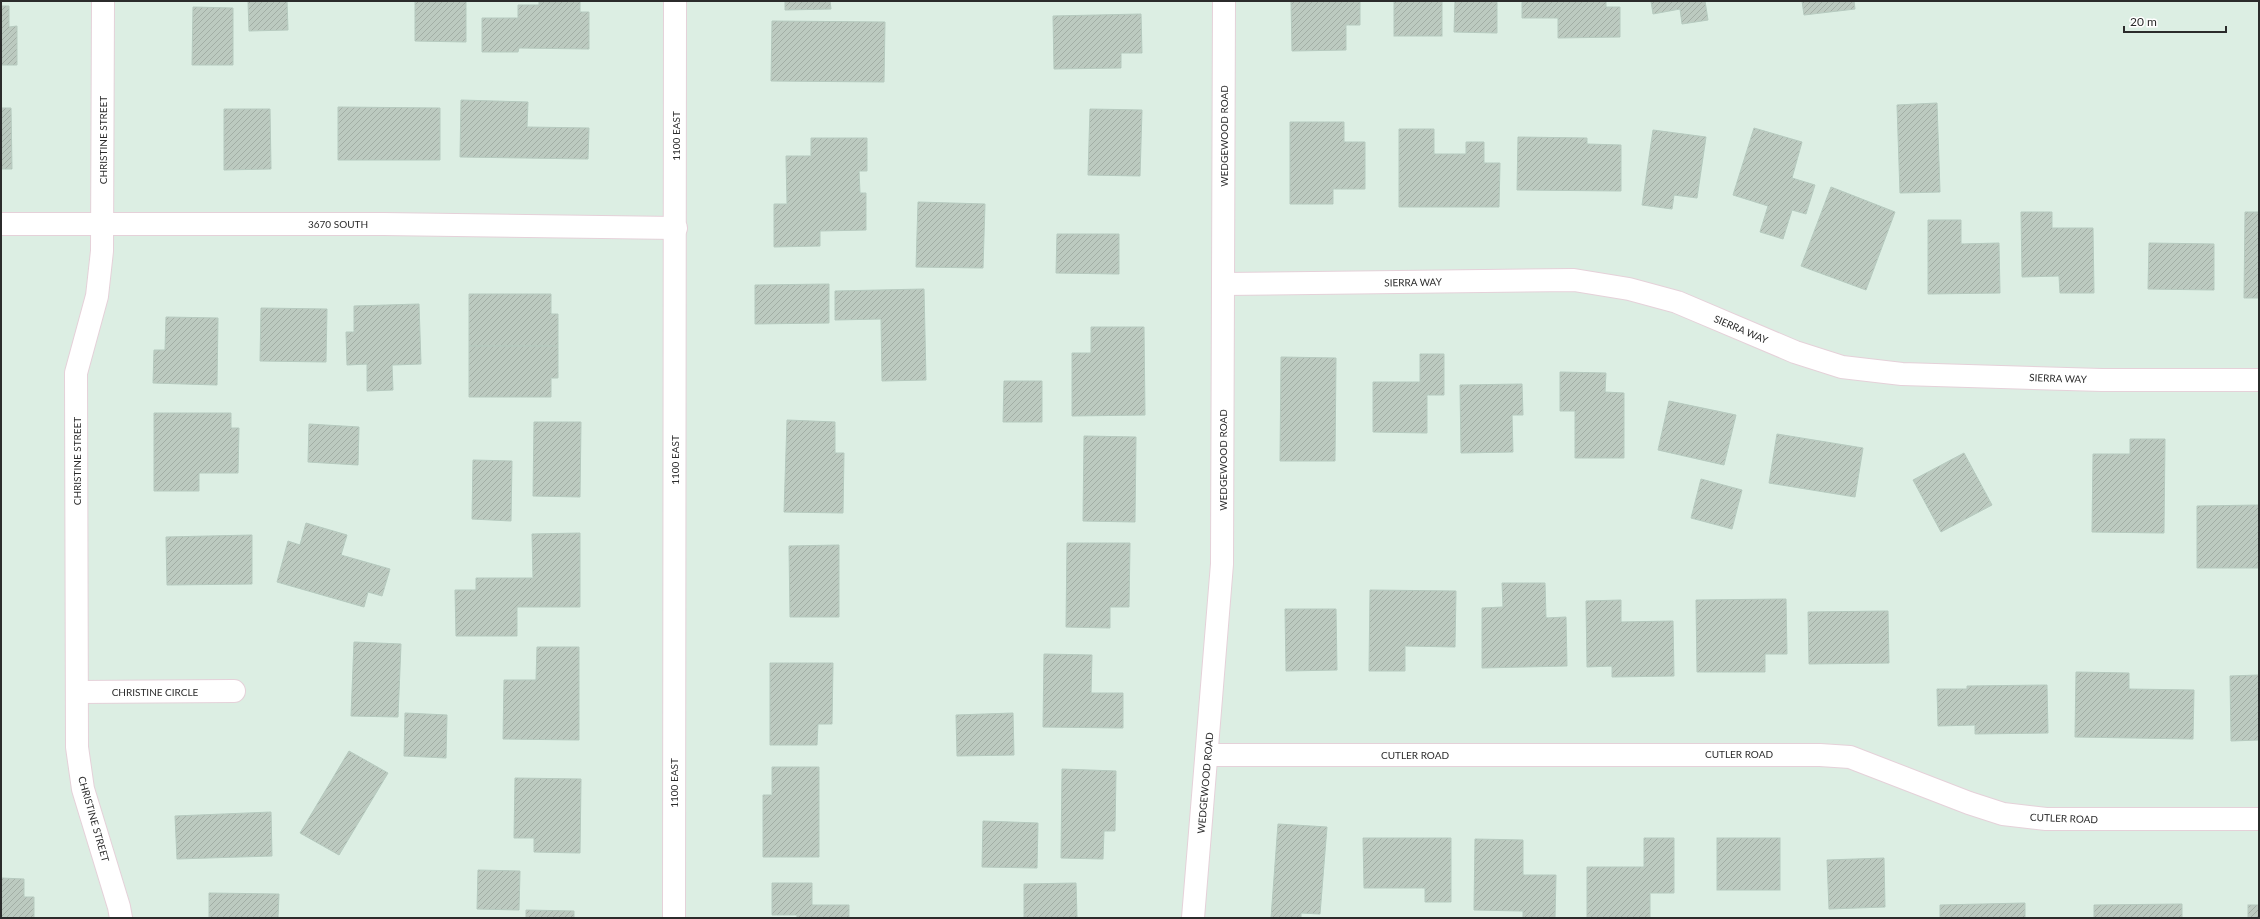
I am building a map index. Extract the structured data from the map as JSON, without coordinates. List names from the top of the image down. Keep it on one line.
{"streets":{"street":["1100 EAST","WEDGEWOOD ROAD","CHRISTINE STREET","3670 SOUTH","SIERRA WAY","CHRISTINE CIRCLE","CUTLER ROAD"]},"crossings":[["1100 EAST","3670 SOUTH"],["WEDGEWOOD ROAD","SIERRA WAY"],["WEDGEWOOD ROAD","CUTLER ROAD"],["CHRISTINE STREET","3670 SOUTH"],["CHRISTINE STREET","CHRISTINE CIRCLE"]],"scale_bar":"20 m"}
